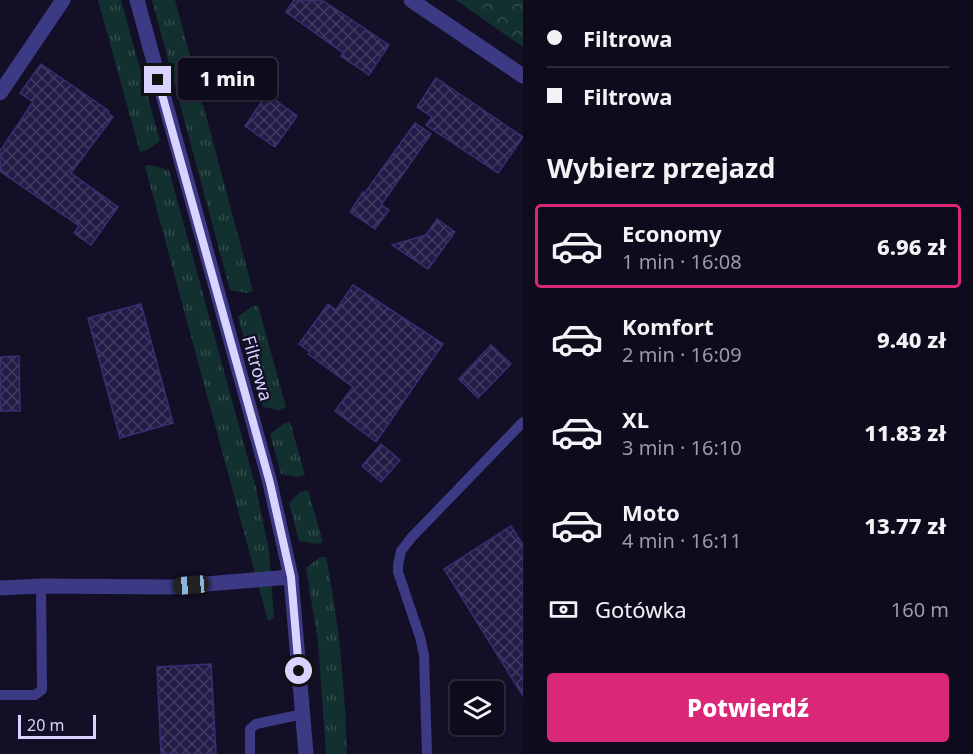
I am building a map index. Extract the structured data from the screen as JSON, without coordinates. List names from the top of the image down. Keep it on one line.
{"streets":{"street":["Filtrowa"]},"scale_bar":"20 m","page":{"banner":["Filtrowa","Filtrowa"],"bubble":"1 min","heading":"Wybierz przejazd","list":[{"name":"Economy","note":"1 min · 16:08","value":"6.96 zł"},{"name":"Komfort","note":"2 min · 16:09","value":"9.40 zł"},{"name":"XL","note":"3 min · 16:10","value":"11.83 zł"},{"name":"Moto","note":"4 min · 16:11","value":"13.77 zł"}],"pay":["Gotówka","160 m"],"buttons":"Potwierdź","scale":"20 m"}}
